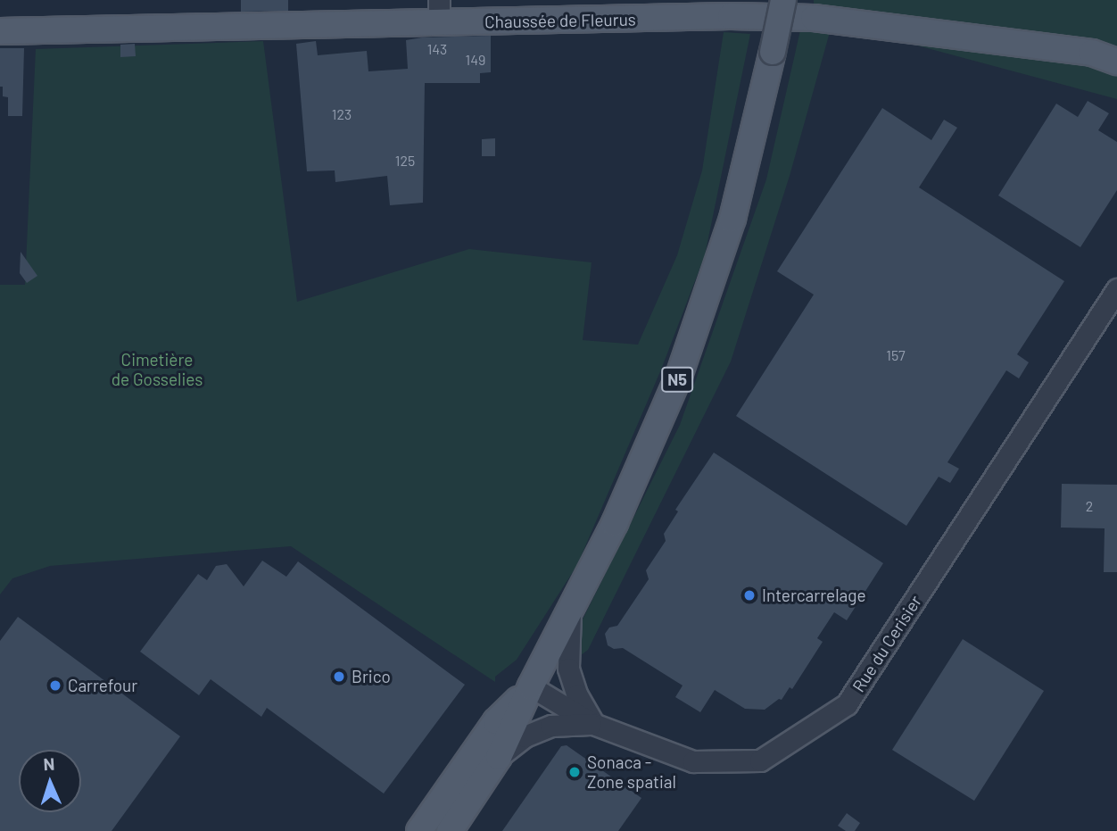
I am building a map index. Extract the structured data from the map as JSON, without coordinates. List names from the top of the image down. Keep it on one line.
{"streets":{"main road":["Chaussée de Fleurus","N5"],"street":["Rue du Cerisier"]},"crossings":[["N5","Rue du Cerisier"]],"parks":["Cimetière de Gosselies"],"places":["Intercarrelage","Brico","Carrefour","Sonaca - Zone spatial"],"house_numbers":["143","149","123","125","157","2"],"north":"top"}
